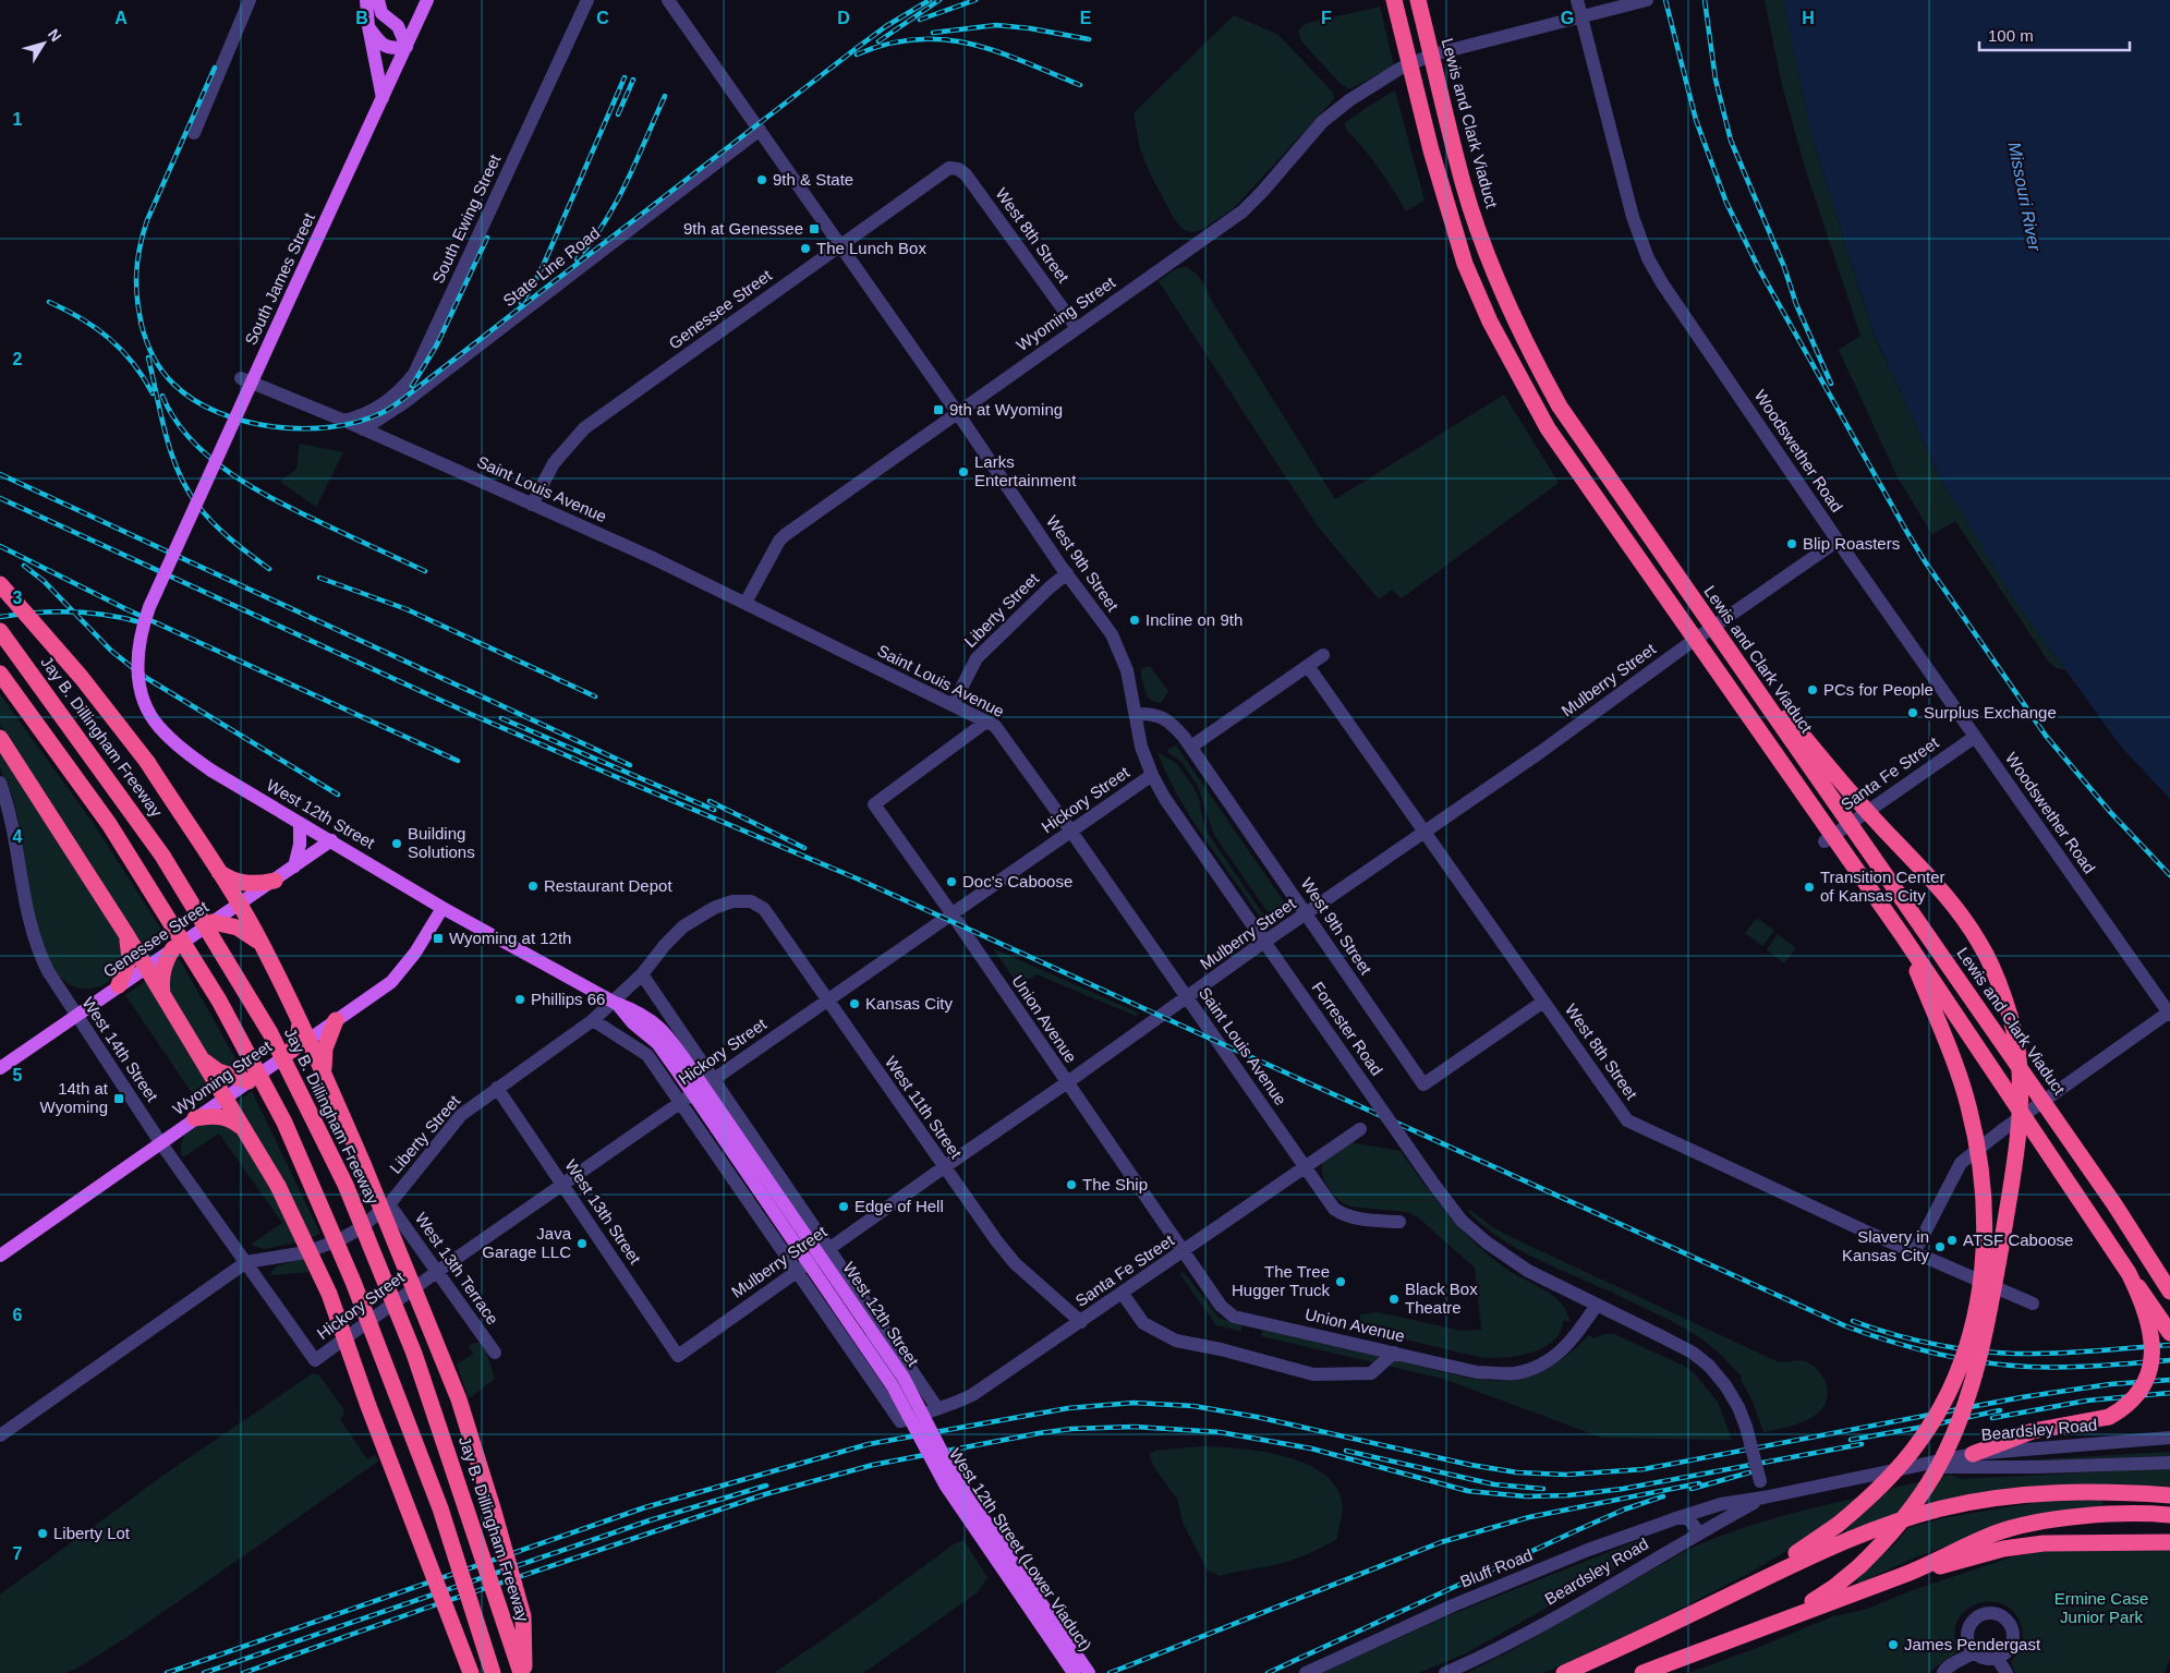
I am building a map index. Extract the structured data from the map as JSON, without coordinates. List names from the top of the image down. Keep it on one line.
{"streets":{"highway":["Lewis and Clark Viaduct","Jay B. Dillingham Freeway"],"main road":["South James Street","Genessee Street","Wyoming Street","West 12th Street"],"street":["South Ewing Street","West 8th Street","State Line Road","Woodswether Road","Saint Louis Avenue","West 9th Street","Liberty Street","Mulberry Street","Santa Fe Street","Hickory Street","Union Avenue","Forrester Road","West 14th Street","West 11th Street","West 13th Street","West 13th Terrace","Beardsley Road","West 12th Street (Lower Viaduct)","Bluff Road"]},"crossings":[["South Ewing Street","Saint Louis Avenue"],["West 8th Street","Genessee Street"],["West 8th Street","Wyoming Street"],["West 8th Street","West 9th Street"],["West 8th Street","Mulberry Street"],["State Line Road","Saint Louis Avenue"],["State Line Road","West 9th Street"],["South James Street","West 12th Street"],["Genessee Street","Wyoming Street"],["Genessee Street","Saint Louis Avenue"],["Genessee Street","West 9th Street"],["Genessee Street","West 12th Street"],["Genessee Street","West 14th Street"],["Wyoming Street","Woodswether Road"],["Wyoming Street","Saint Louis Avenue"],["Wyoming Street","West 9th Street"],["Wyoming Street","West 12th Street"],["Wyoming Street","West 14th Street"],["Woodswether Road","Mulberry Street"],["Woodswether Road","Santa Fe Street"],["Saint Louis Avenue","Liberty Street"],["Saint Louis Avenue","Mulberry Street"],["Saint Louis Avenue","Santa Fe Street"],["Saint Louis Avenue","Hickory Street"],["Saint Louis Avenue","Union Avenue"],["West 9th Street","Liberty Street"],["West 9th Street","Mulberry Street"],["West 9th Street","Forrester Road"],["Liberty Street","West 12th Street"],["Liberty Street","West 14th Street"],["Liberty Street","West 11th Street"],["Liberty Street","West 13th Street"],["Liberty Street","West 13th Terrace"],["Mulberry Street","Santa Fe Street"],["Mulberry Street","West 12th Street"],["Mulberry Street","Union Avenue"],["Mulberry Street","West 11th Street"],["Mulberry Street","West 13th Street"],["Santa Fe Street","West 12th Street"],["Santa Fe Street","Union Avenue"],["Santa Fe Street","West 11th Street"],["Hickory Street","West 12th Street"],["Hickory Street","Union Avenue"],["Hickory Street","Forrester Road"],["Hickory Street","West 14th Street"],["Hickory Street","West 11th Street"],["Hickory Street","West 13th Street"],["Hickory Street","West 13th Terrace"],["Hickory Street","West 12th Street (Lower Viaduct)"],["Union Avenue","Forrester Road"],["Beardsley Road","Bluff Road"]],"water":["Missouri River"],"parks":["Ermine Case Junior Park"],"places":{"other":["9th & State","The Lunch Box","Larks Entertainment","Blip Roasters","Incline on 9th","PCs for People","Surplus Exchange","Building Solutions","Doc's Caboose","Restaurant Depot","Transition Center of Kansas City","Phillips 66","Kansas City","The Ship","Edge of Hell","ATSF Caboose","Java Garage LLC","Slavery in Kansas City","The Tree Hugger Truck","Black Box Theatre","Liberty Lot","James Pendergast"],"transit":["9th at Genessee","9th at Wyoming","Wyoming at 12th","14th at Wyoming"]},"scale_bar":"100 m","north":"top right","grid":{"columns":["A","B","C","D","E","F","G","H"],"rows":["1","2","3","4","5","6","7"]}}
